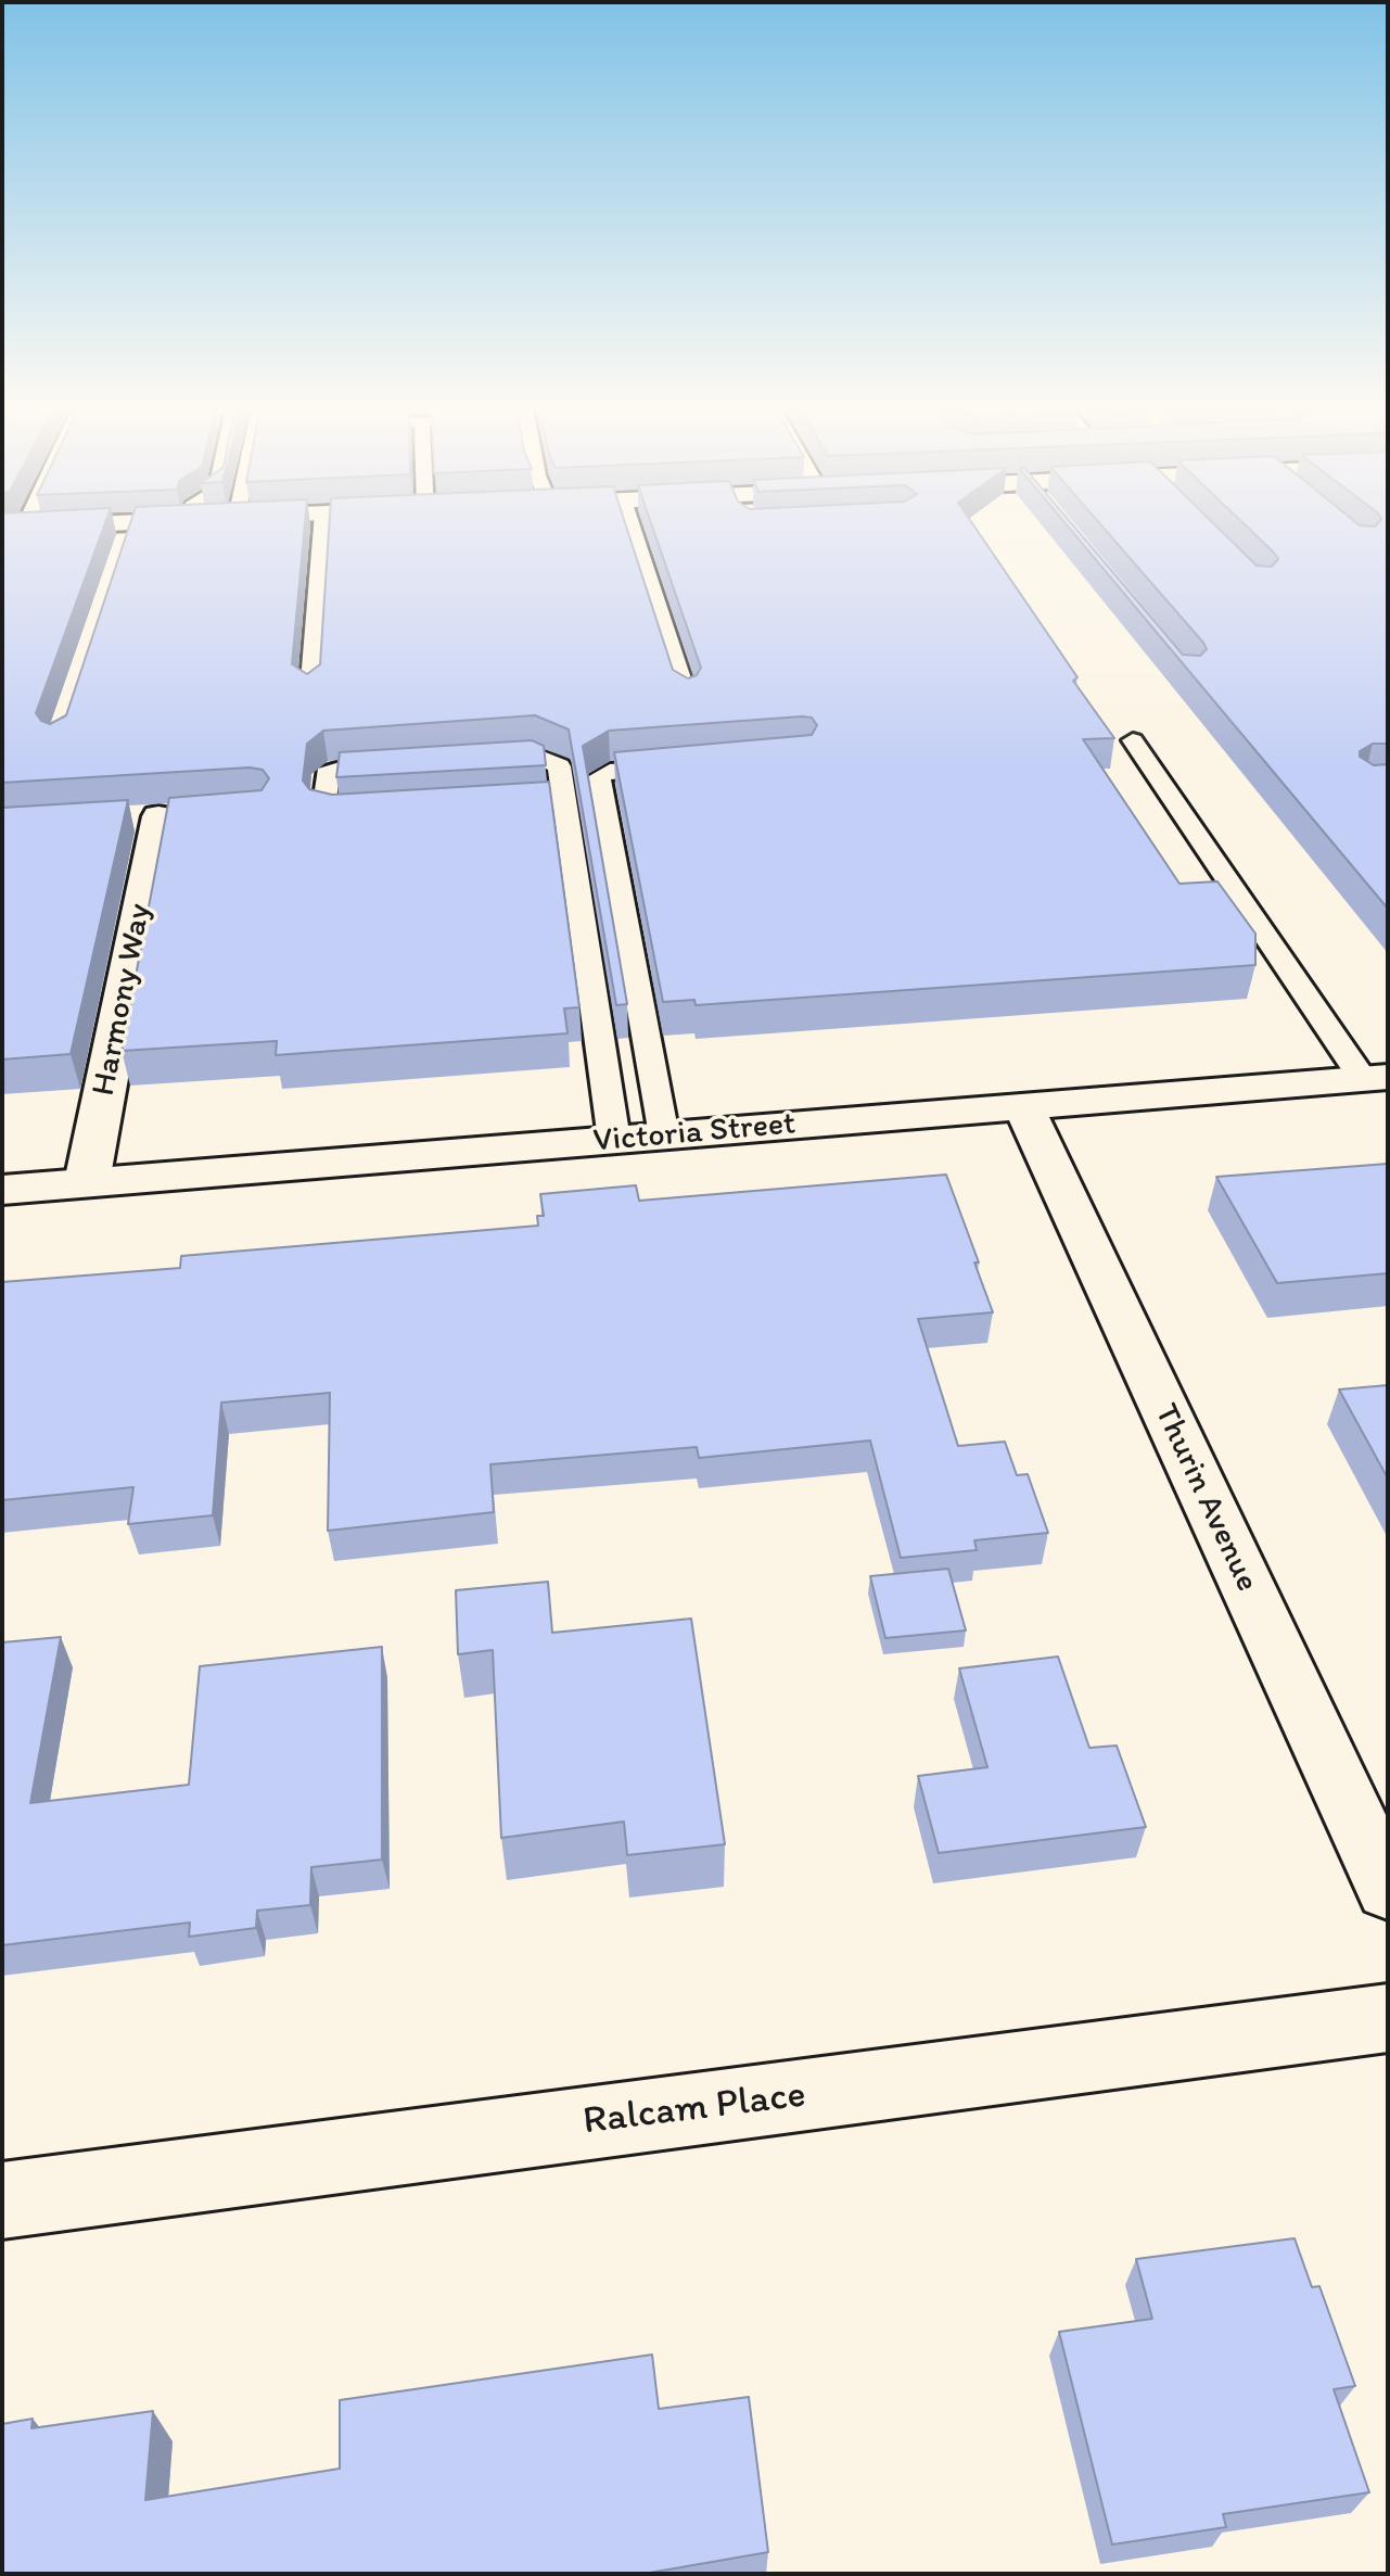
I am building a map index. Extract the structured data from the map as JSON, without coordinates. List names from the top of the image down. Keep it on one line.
{"streets":{"street":["Harmony Way","Victoria Street","Thurin Avenue","Ralcam Place"]},"crossings":[["Harmony Way","Victoria Street"],["Victoria Street","Thurin Avenue"]]}
